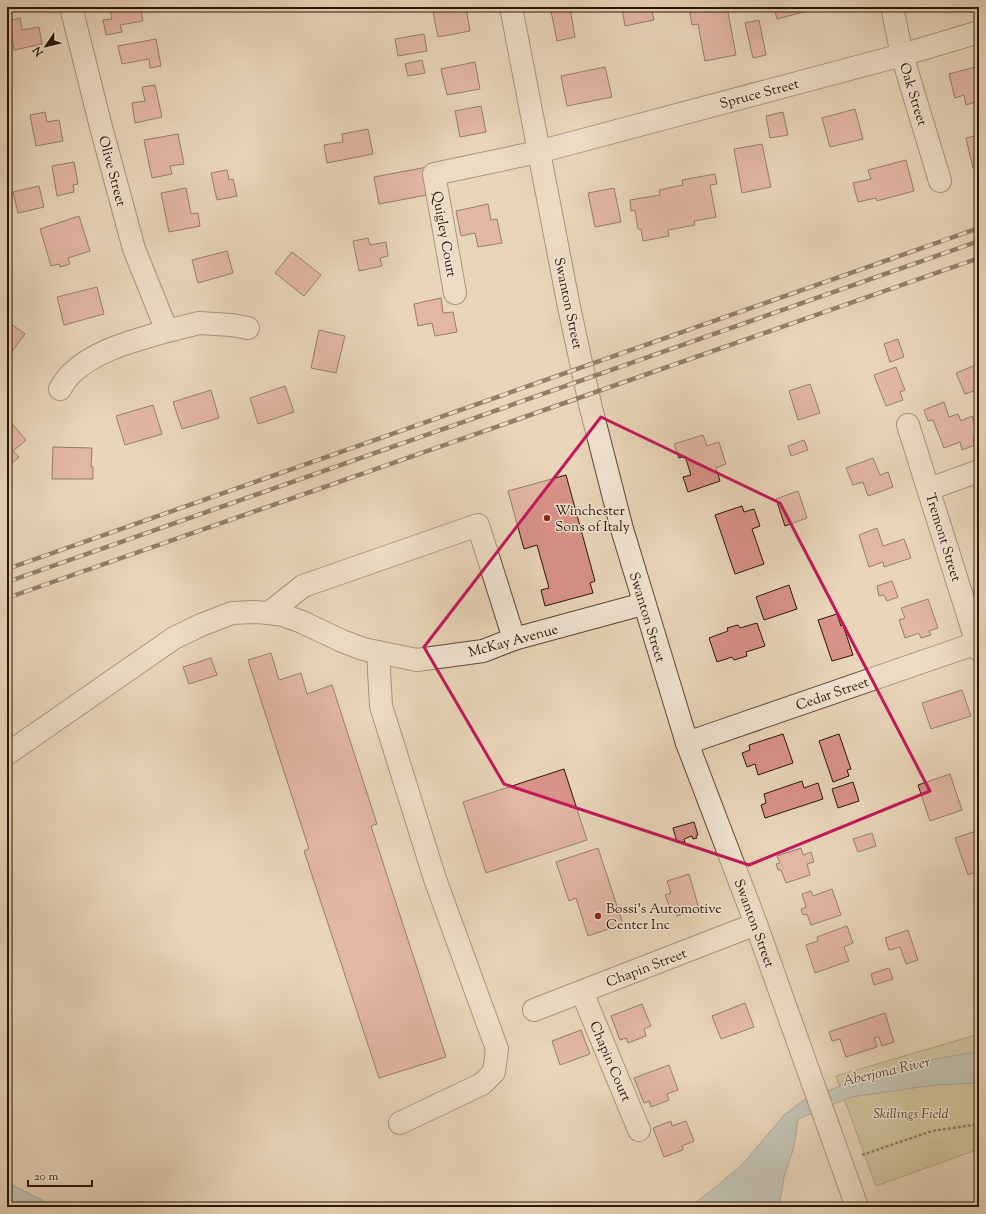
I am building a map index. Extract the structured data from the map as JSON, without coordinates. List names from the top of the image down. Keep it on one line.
{"streets":{"street":["Spruce Street","Oak Street","Olive Street","Quigley Court","Swanton Street","Tremont Street","McKay Avenue","Cedar Street","Chapin Street","Chapin Court"]},"crossings":[["Spruce Street","Oak Street"],["Spruce Street","Quigley Court"],["Spruce Street","Swanton Street"],["Swanton Street","McKay Avenue"],["Swanton Street","Cedar Street"],["Swanton Street","Chapin Street"],["Tremont Street","Cedar Street"],["Chapin Street","Chapin Court"]],"water":["Aberjona River"],"parks":["Skillings Field"],"places":["Winchester Sons of Italy","Bossi's Automotive Center Inc"],"scale_bar":"20 m","north":"bottom left"}
